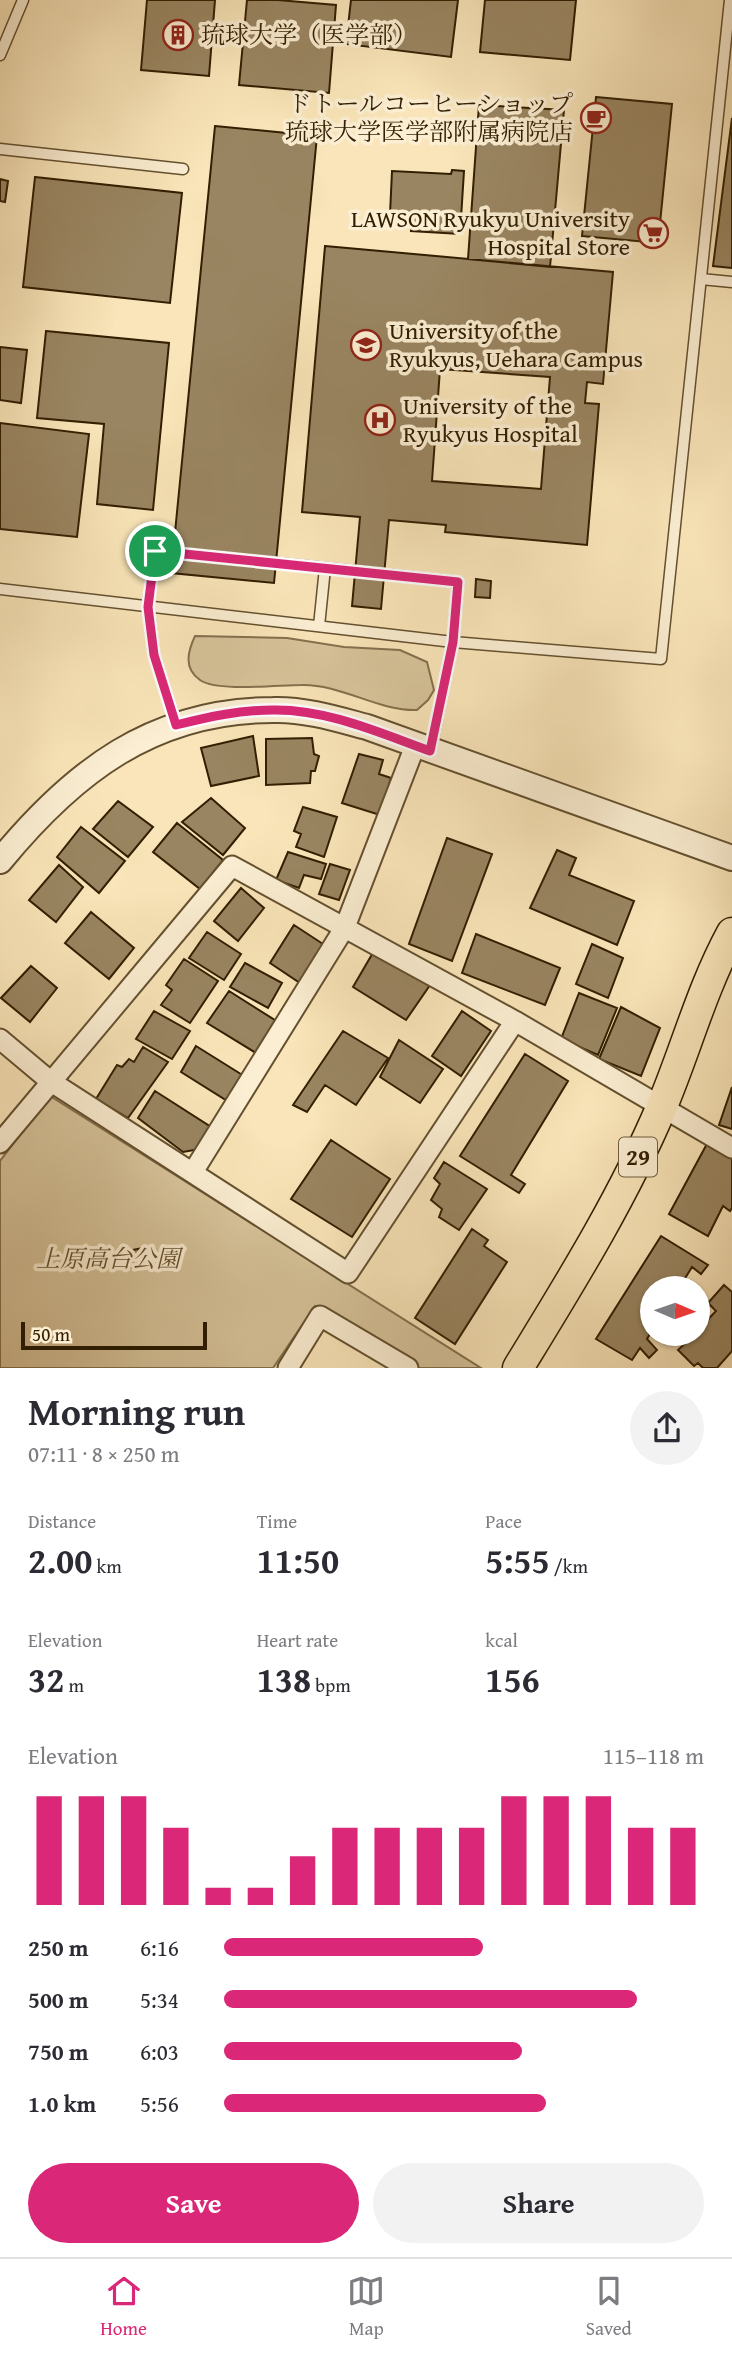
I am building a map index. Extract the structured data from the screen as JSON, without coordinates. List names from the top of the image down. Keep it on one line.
{"streets":{"main road":["29"]},"parks":["上原高台公園"],"places":{"building":["琉球大学（医学部）"],"cafe":["ドトールコーヒーショップ 琉球大学医学部附属病院店"],"supermarket":["LAWSON Ryukyu University Hospital Store"],"school or university":["University of the Ryukyus, Uehara Campus"],"hospital":["University of the Ryukyus Hospital"]},"scale_bar":"50 m","north":"right","page":{"scale":"50 m","heading":["Morning run","07:11 · 8 × 250 m"],"stats":[["Distance","2.00 km"],["Time","11:50"],["Pace","5:55 /km"],["Elevation","32 m"],["Heart rate","138 bpm"],["kcal","156"]],"chart":["Elevation","115–118 m"],"list":[{"name":"250 m","note":"6:16"},{"name":"500 m","note":"5:34"},{"name":"750 m","note":"6:03"},{"name":"1.0 km","note":"5:56"}],"buttons":["Save","Share"],"tabs":["Home","Map","Saved"]}}
